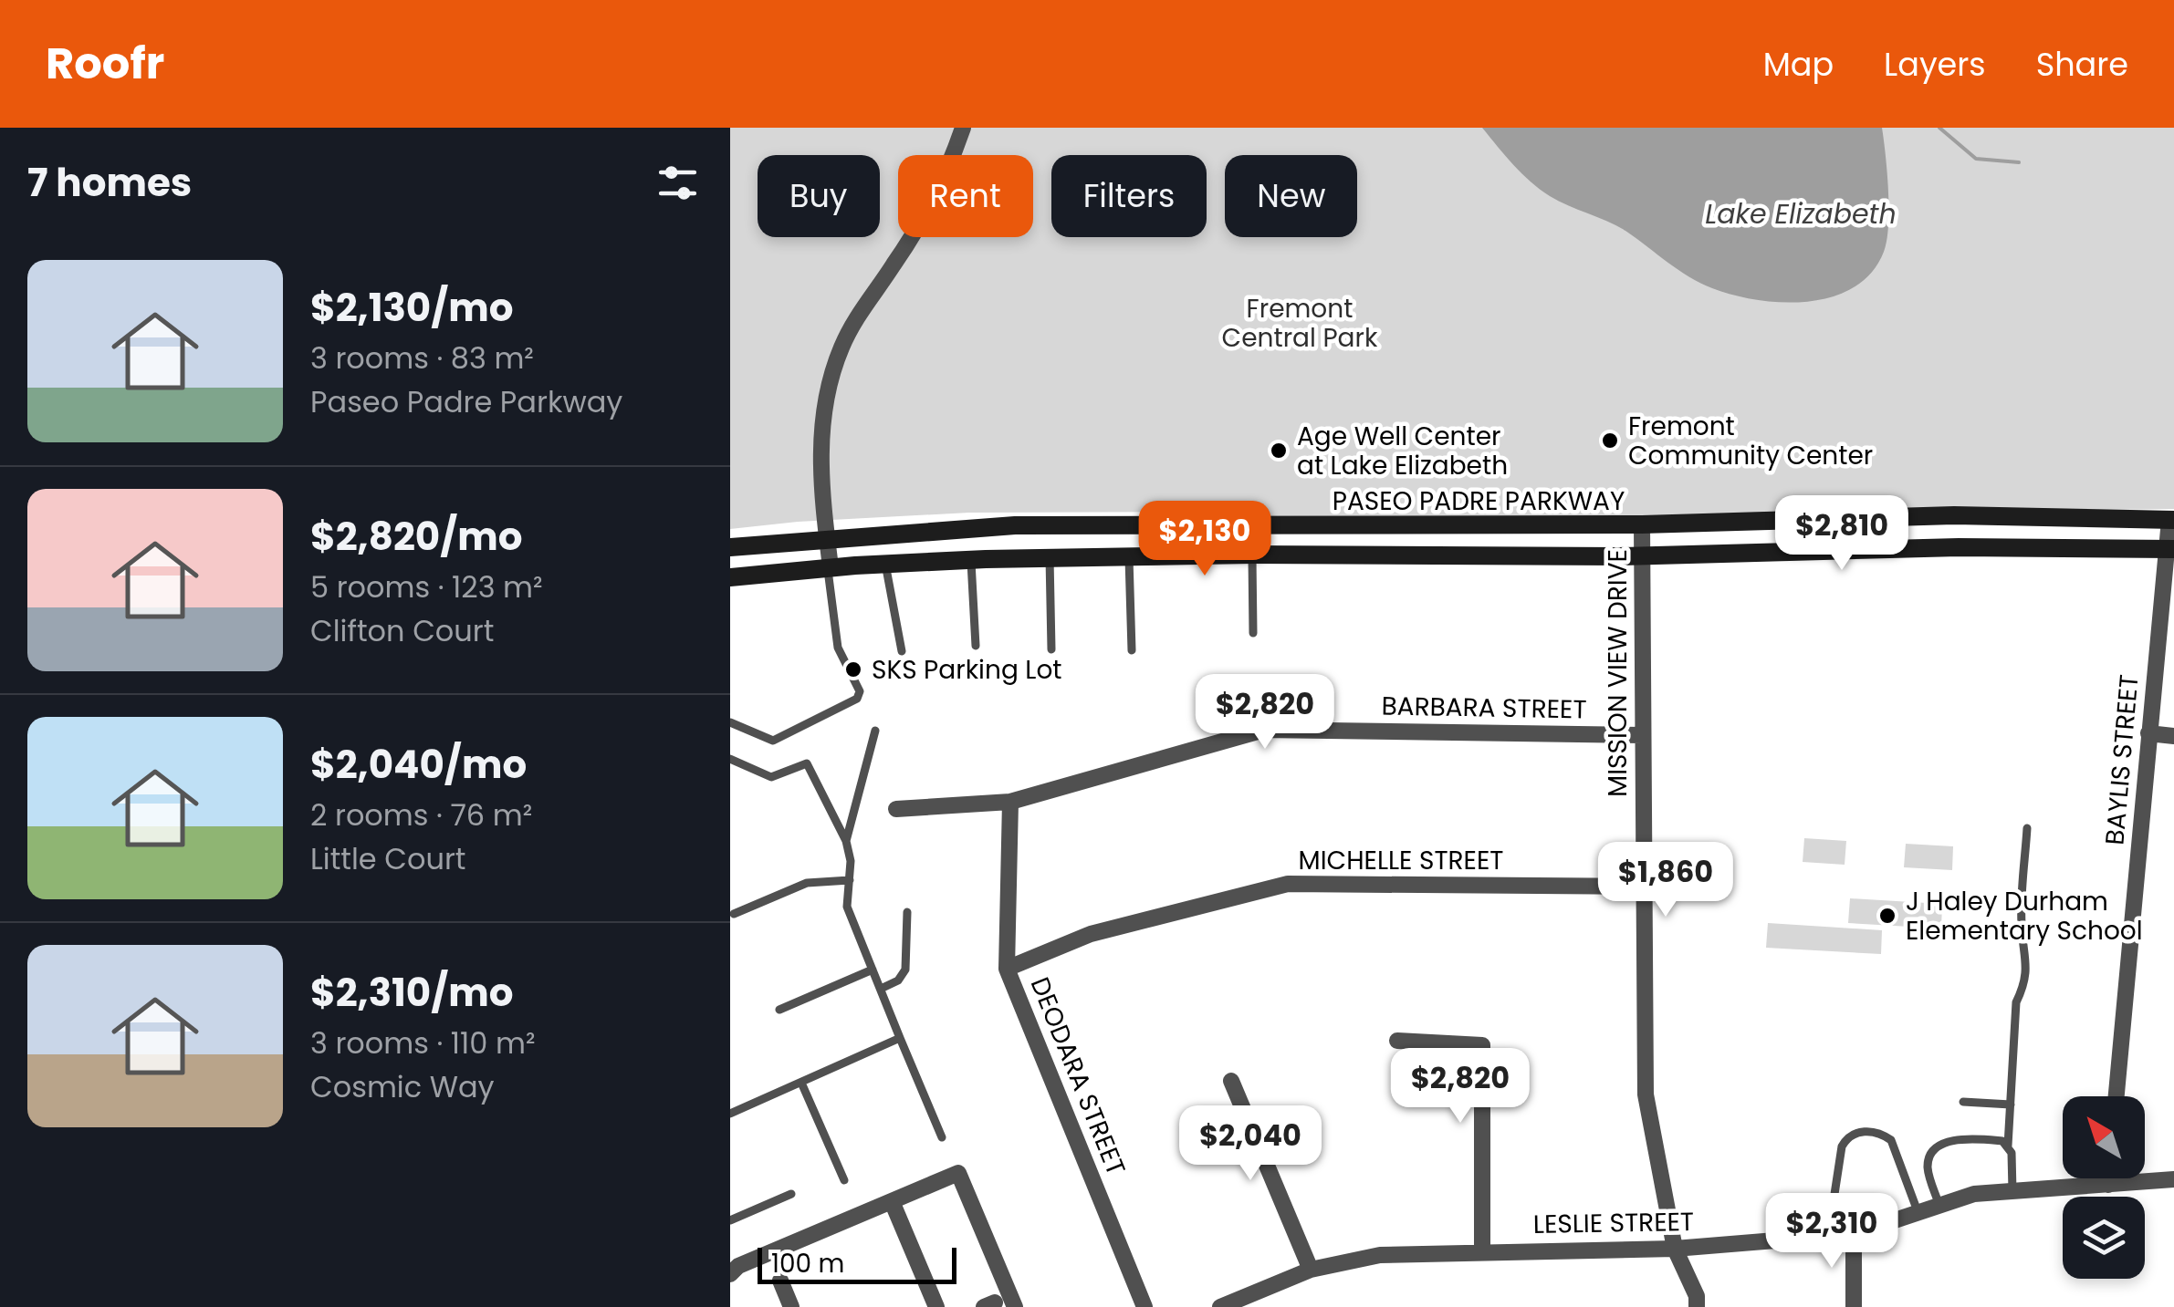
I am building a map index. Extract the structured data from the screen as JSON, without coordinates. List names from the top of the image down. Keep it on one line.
{"streets":{"main road":["PASEO PADRE PARKWAY"],"street":["MISSION VIEW DRIVE","BARBARA STREET","BAYLIS STREET","MICHELLE STREET","DEODARA STREET","LESLIE STREET"]},"crossings":[["PASEO PADRE PARKWAY","MISSION VIEW DRIVE"],["PASEO PADRE PARKWAY","BAYLIS STREET"],["MISSION VIEW DRIVE","BARBARA STREET"],["MISSION VIEW DRIVE","MICHELLE STREET"],["MISSION VIEW DRIVE","LESLIE STREET"],["BARBARA STREET","DEODARA STREET"],["MICHELLE STREET","DEODARA STREET"]],"water":["Lake Elizabeth"],"parks":["Fremont Central Park"],"places":["Fremont Community Center","Age Well Center at Lake Elizabeth","SKS Parking Lot","J Haley Durham Elementary School"],"scale_bar":"100 m","north":"top left","page":{"header":"Roofr","nav":["Map","Layers","Share"],"heading":"7 homes","chip":["Buy","Rent","Filters","New"],"list":[{"name":"$2,130/mo","note":"3 rooms · 83 m² · Paseo Padre Parkway"},{"name":"$2,820/mo","note":"5 rooms · 123 m² · Clifton Court"},{"name":"$2,040/mo","note":"2 rooms · 76 m² · Little Court"},{"name":"$2,310/mo","note":"3 rooms · 110 m² · Cosmic Way"}],"price":["$2,810","$2,130","$2,820","$1,860","$2,820","$2,040","$2,310"],"scale":"100 m"}}
